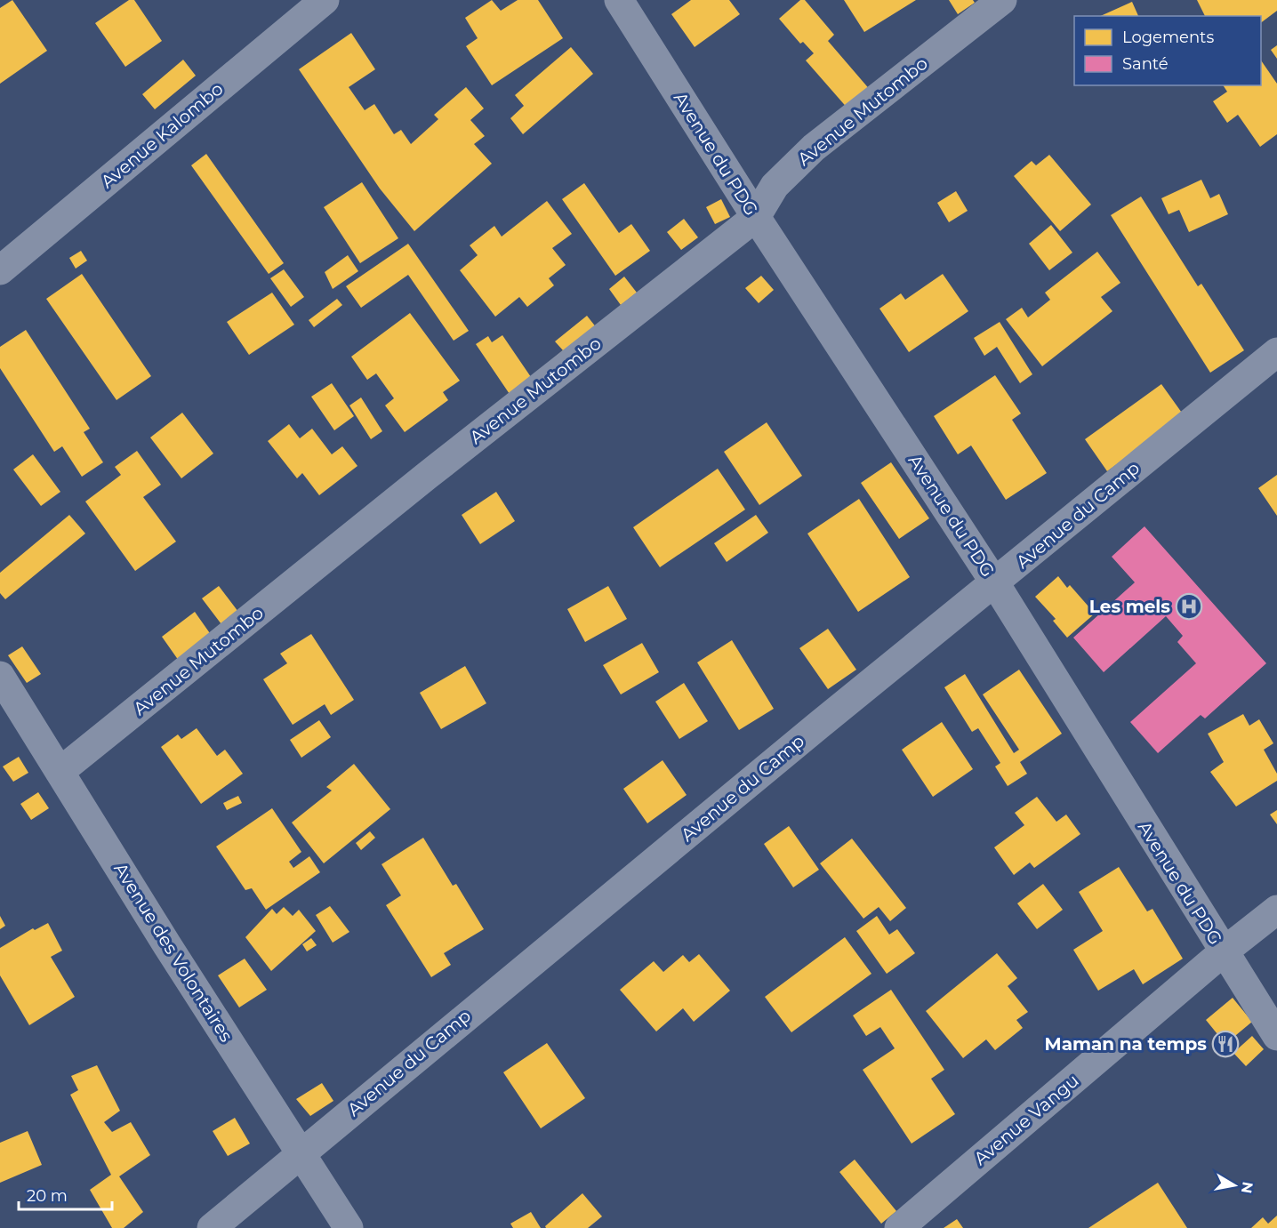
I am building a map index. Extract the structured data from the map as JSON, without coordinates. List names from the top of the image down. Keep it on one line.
{"streets":{"street":["Avenue Mutombo","Avenue Kalombo","Avenue du PDG","Avenue du Camp","Avenue des Volontaires","Avenue Vangu"]},"crossings":[["Avenue Mutombo","Avenue du PDG"],["Avenue Mutombo","Avenue des Volontaires"],["Avenue du PDG","Avenue du Camp"],["Avenue du PDG","Avenue Vangu"],["Avenue du Camp","Avenue des Volontaires"]],"places":{"hospital":["Les mels"],"restaurant":["Maman na temps"]},"legend":["Logements","Santé"],"scale_bar":"20 m","north":"right"}
